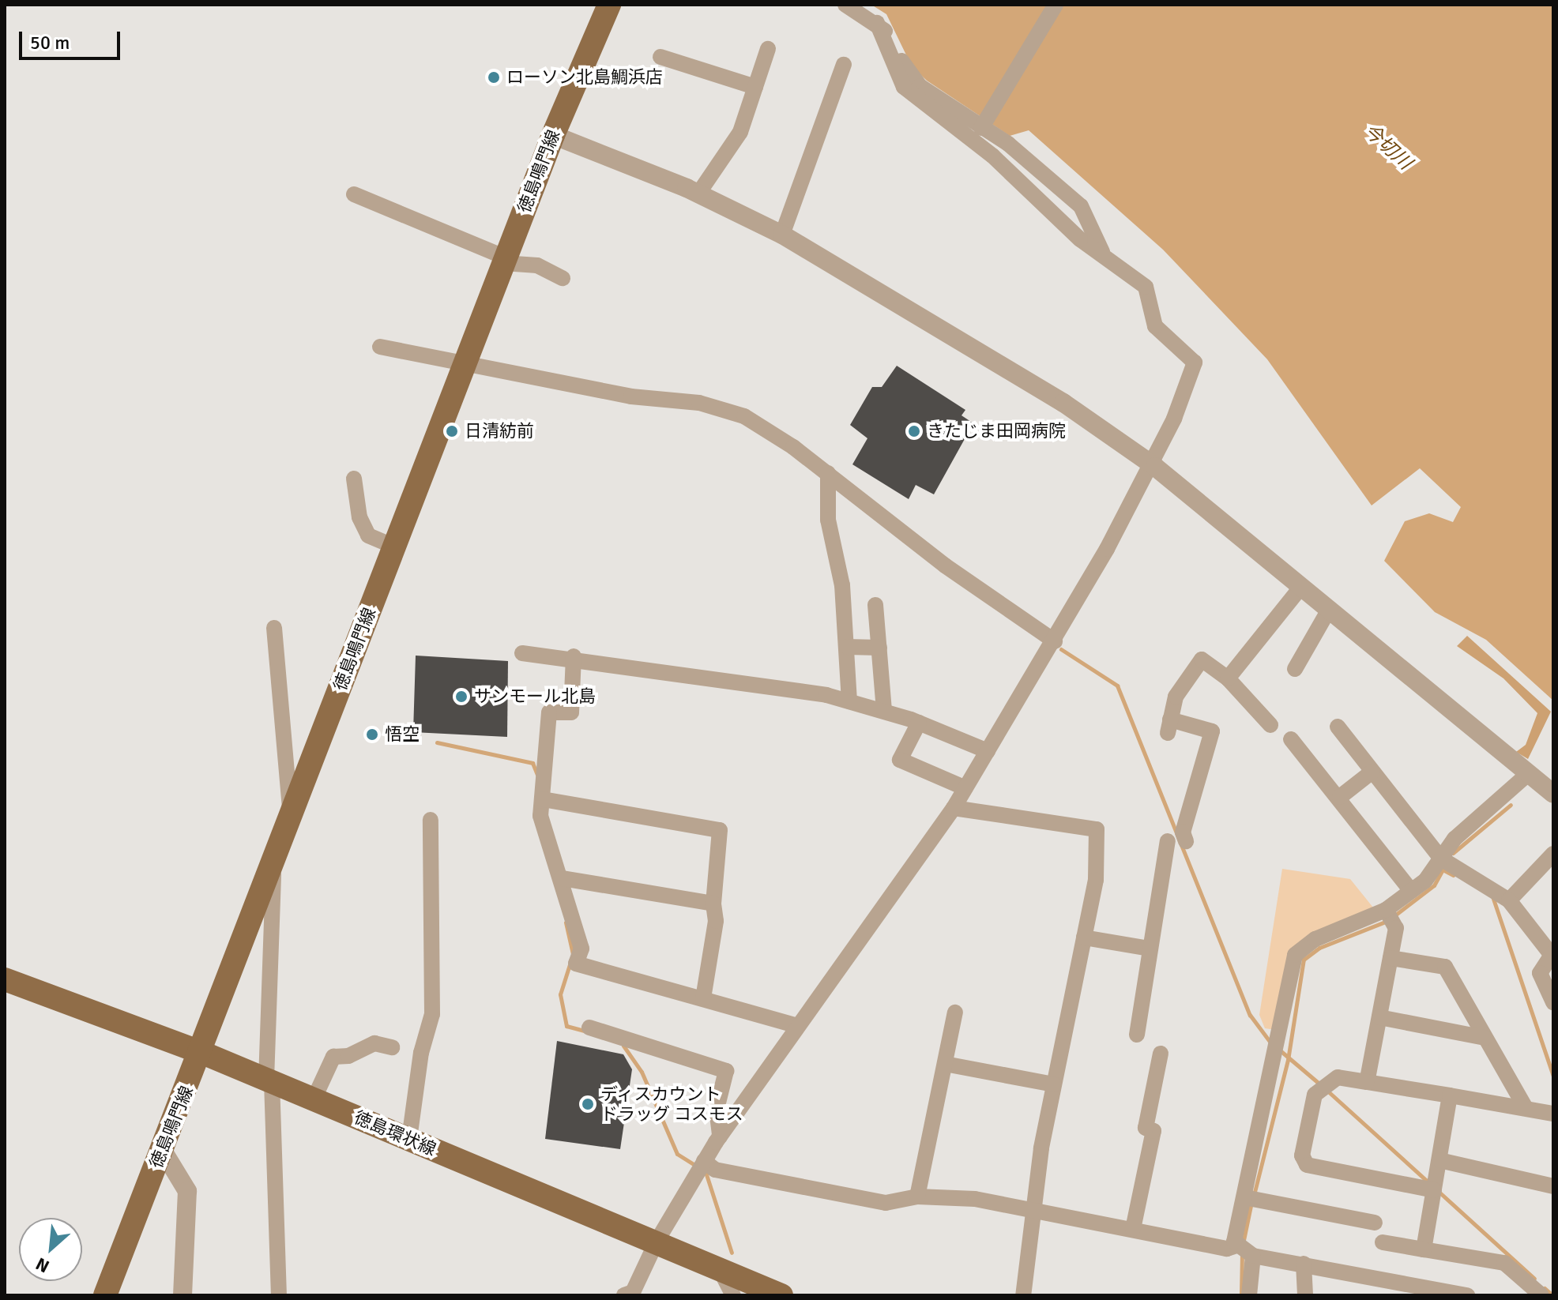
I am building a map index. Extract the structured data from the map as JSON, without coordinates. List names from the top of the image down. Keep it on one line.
{"streets":{"main road":["徳島鳴門線","徳島環状線"]},"crossings":[["徳島鳴門線","徳島環状線"]],"water":["今切川"],"places":["ローソン北島鯛浜店","日清紡前","きたじま田岡病院","サンモール北島","悟空","ディスカウント ドラッグ コスモス"],"scale_bar":"50 m","north":"bottom left"}
